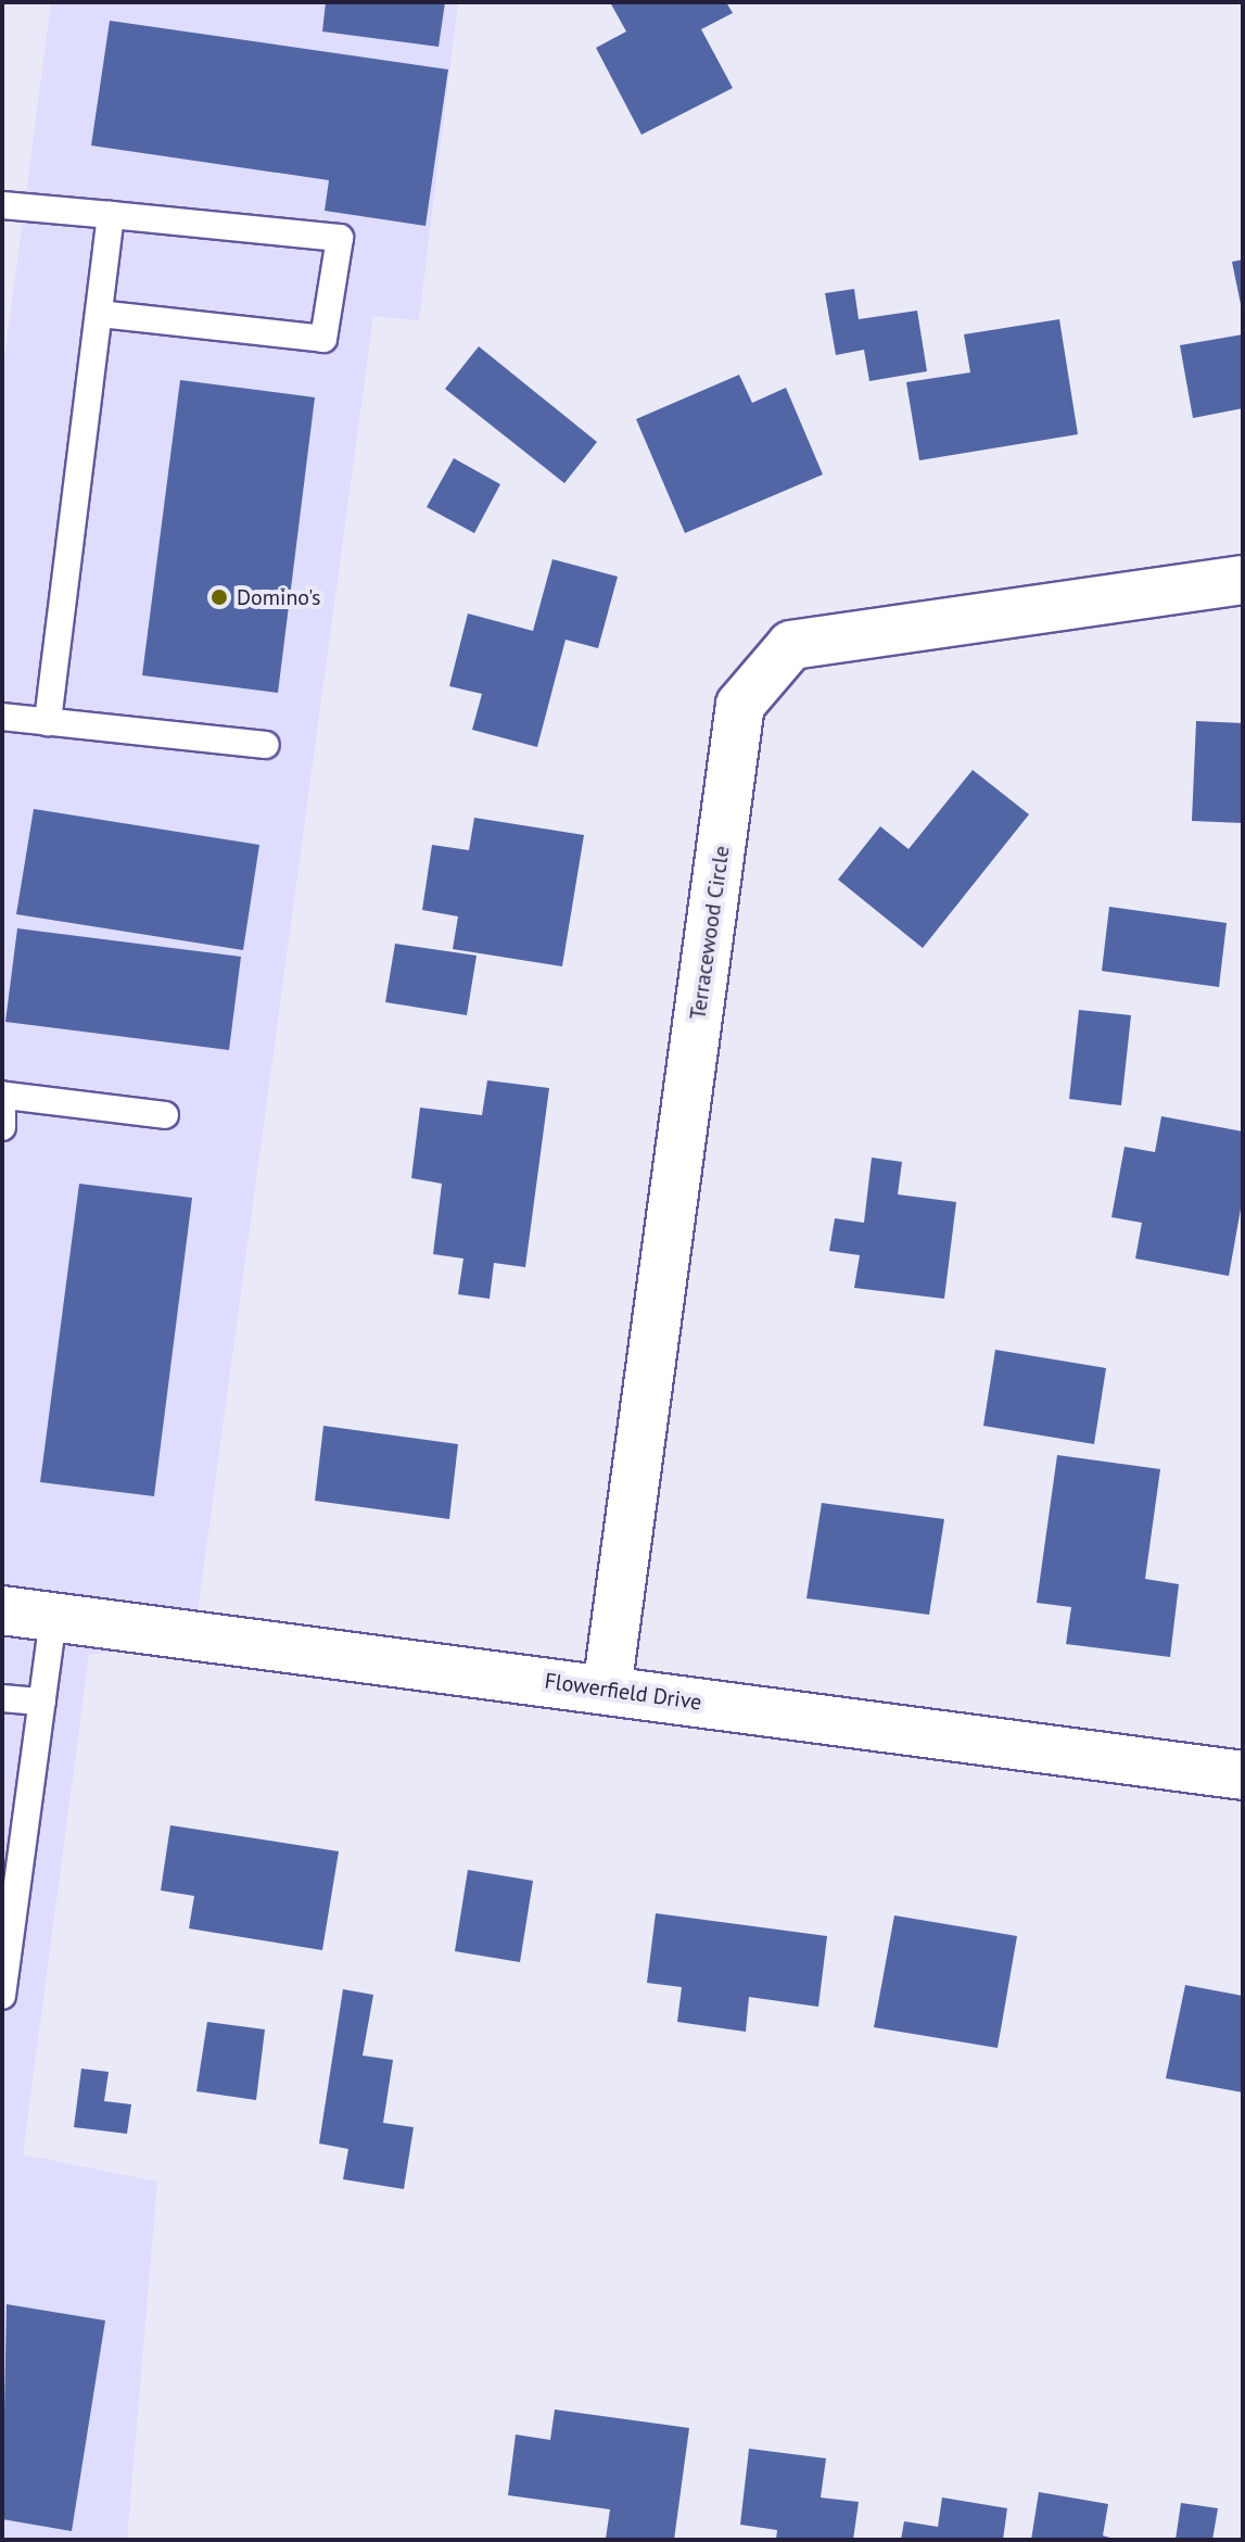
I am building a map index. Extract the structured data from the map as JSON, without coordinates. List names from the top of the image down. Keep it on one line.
{"streets":{"street":["Terracewood Circle","Flowerfield Drive"]},"crossings":[["Terracewood Circle","Flowerfield Drive"]],"places":["Domino's"]}
